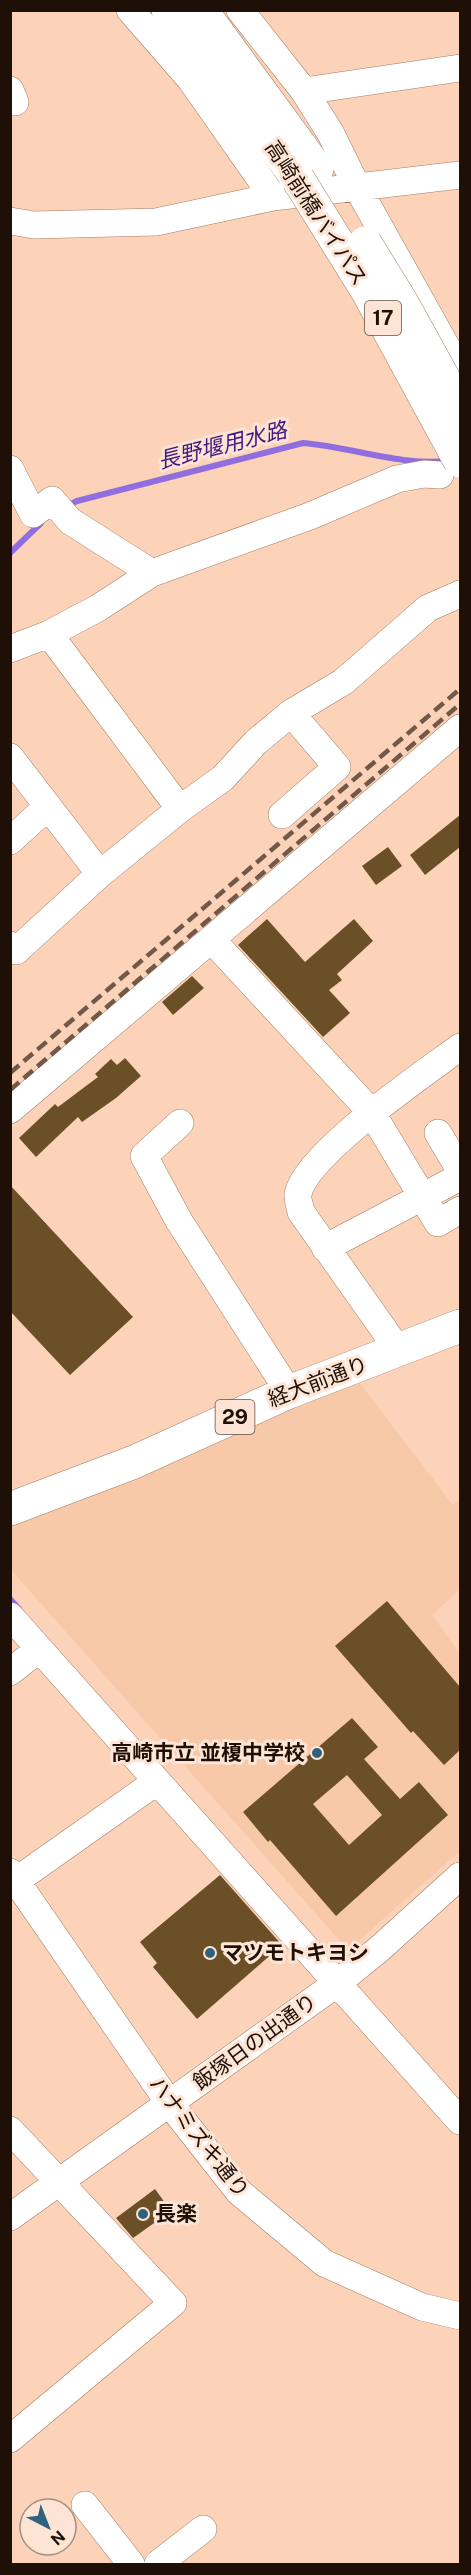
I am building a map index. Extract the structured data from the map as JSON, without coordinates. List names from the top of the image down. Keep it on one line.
{"streets":{"main road":["高崎前橋バイパス","17","経大前通り","29"],"street":["飯塚日の出通り","ハナミズキ通り"]},"crossings":[["飯塚日の出通り","ハナミズキ通り"]],"water":["長野堰用水路"],"places":["高崎市立 並榎中学校","マツモトキヨシ","長楽"],"north":"bottom right"}
